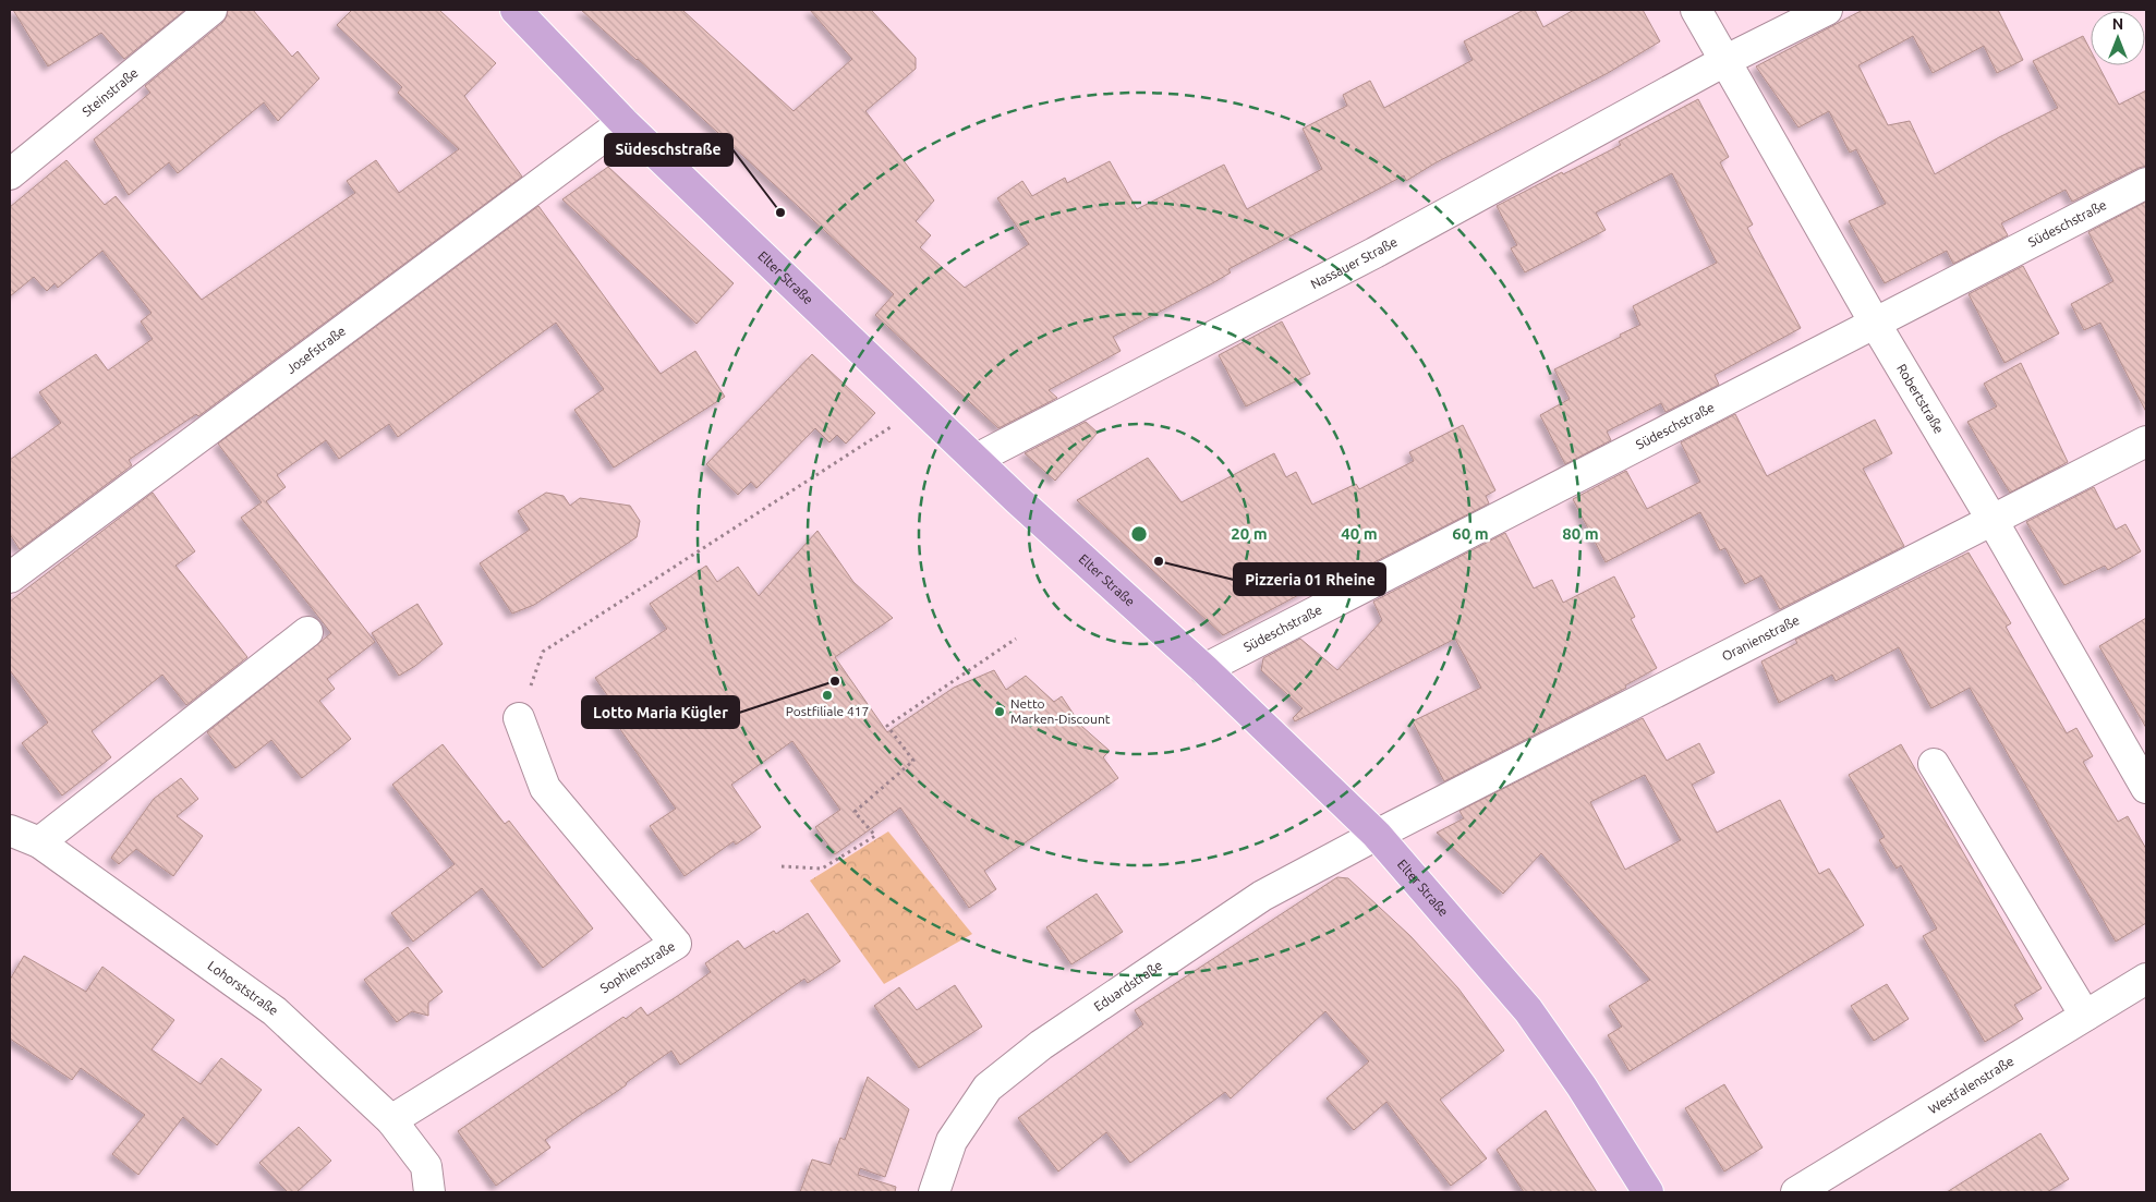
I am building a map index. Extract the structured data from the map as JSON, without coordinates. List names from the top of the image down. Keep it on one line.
{"streets":{"main road":["Elter Straße"],"street":["Steinstraße","Südeschstraße","Nassauer Straße","Josefstraße","Robertstraße","Oranienstraße","Sophienstraße","Eduardstraße","Lohorststraße","Westfalenstraße"]},"crossings":[["Südeschstraße","Elter Straße"],["Südeschstraße","Robertstraße"],["Nassauer Straße","Elter Straße"],["Nassauer Straße","Robertstraße"],["Elter Straße","Josefstraße"],["Elter Straße","Oranienstraße"],["Elter Straße","Eduardstraße"],["Robertstraße","Oranienstraße"],["Oranienstraße","Eduardstraße"],["Sophienstraße","Lohorststraße"]],"places":["Südeschstraße","Pizzeria 01 Rheine","Lotto Maria Kügler","Postfiliale 417","Netto Marken-Discount"],"north":"top","rings":["20 m","40 m","60 m","80 m"]}
